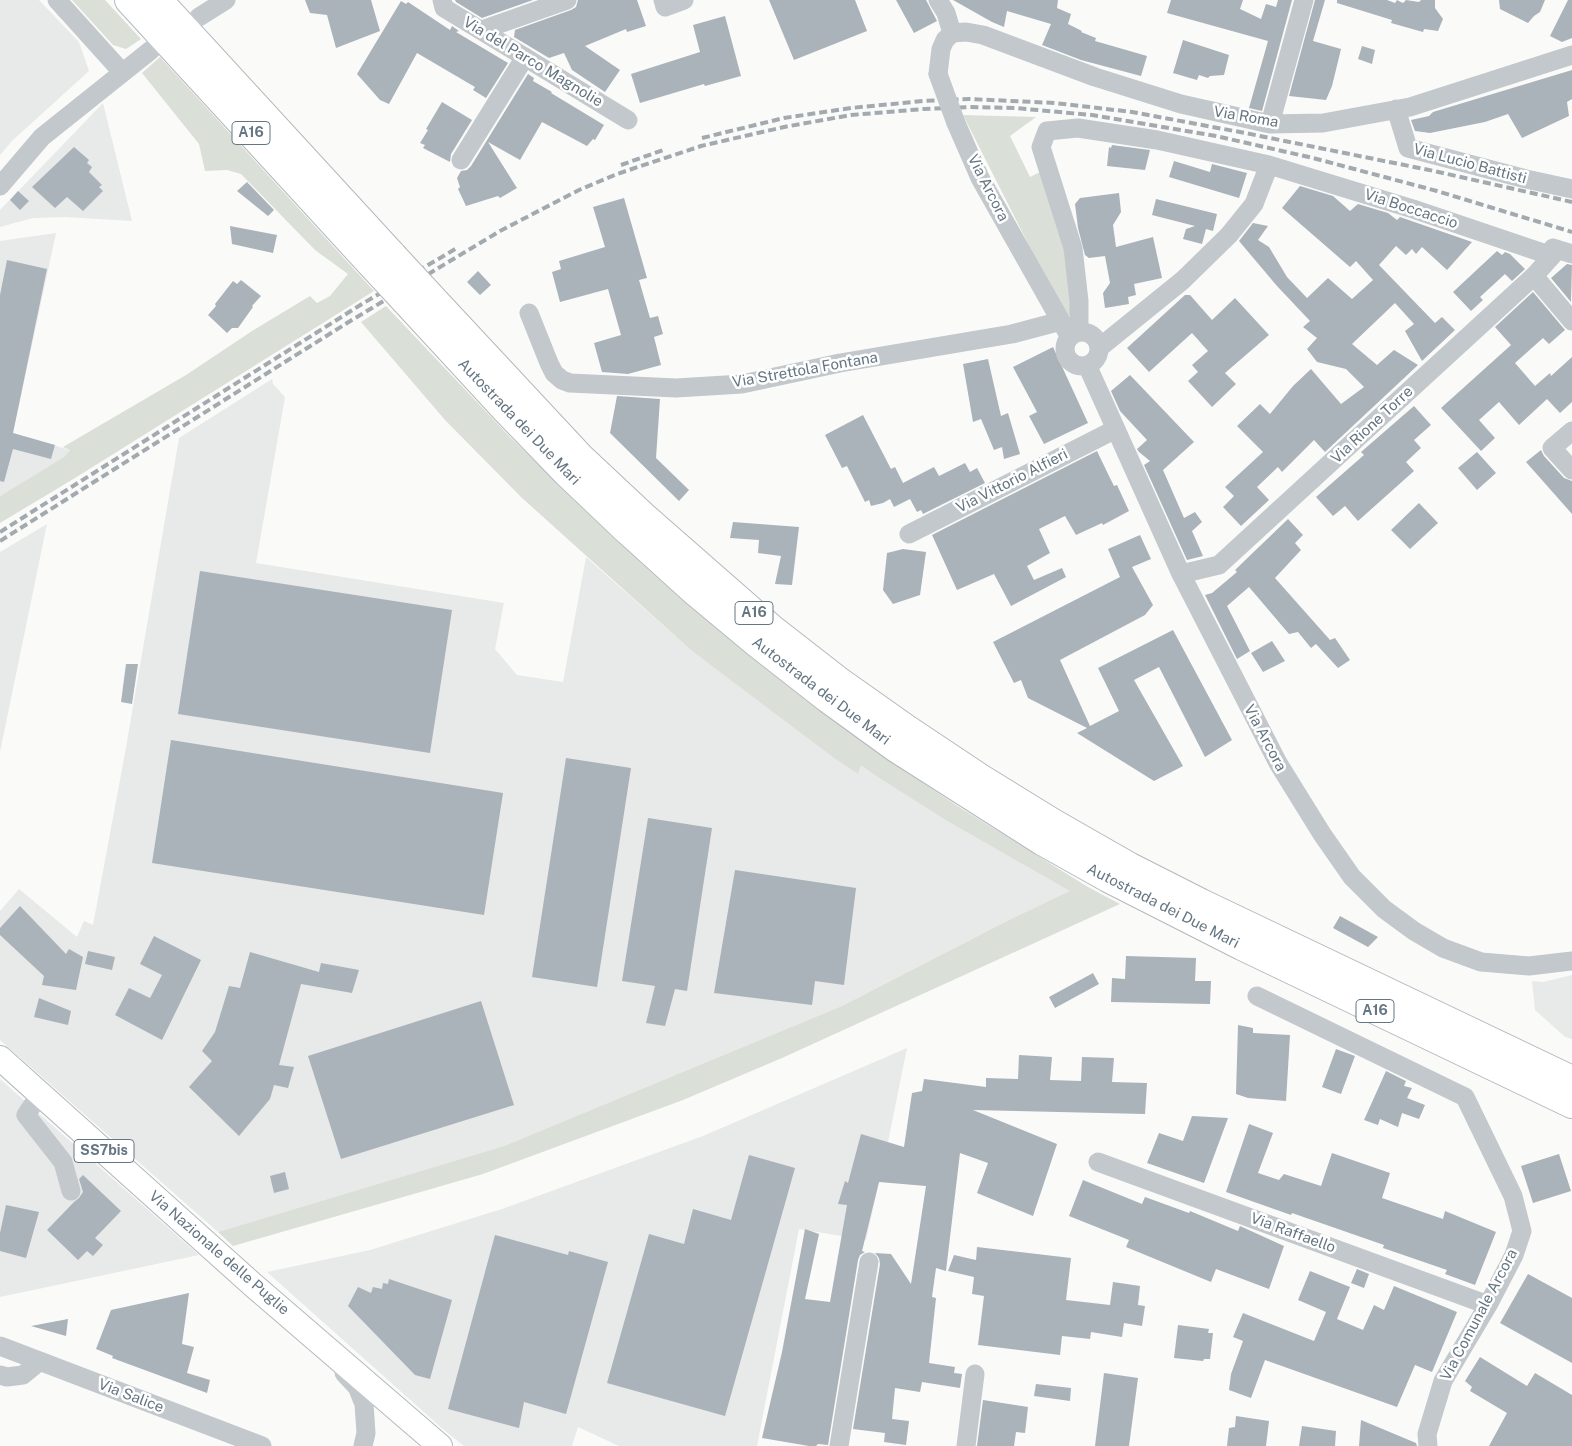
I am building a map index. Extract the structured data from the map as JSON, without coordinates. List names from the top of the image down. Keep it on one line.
{"streets":{"highway":["A16","Autostrada dei Due Mari"],"main road":["SS7bis","Via Nazionale delle Puglie"],"street":["Via del Parco Magnolie","Via Roma","Via Lucio Battisti","Via Arcora","Via Boccaccio","Via Strettola Fontana","Via Rione Torre","Via Vittorio Alfieri","Via Raffaello","Via Comunale Arcora","Via Salice"]},"crossings":[["Via Roma","Via Lucio Battisti"],["Via Roma","Via Arcora"],["Via Arcora","Via Boccaccio"],["Via Arcora","Via Strettola Fontana"],["Via Arcora","Via Rione Torre"],["Via Arcora","Via Vittorio Alfieri"],["Via Boccaccio","Via Strettola Fontana"],["Via Boccaccio","Via Rione Torre"],["Via Raffaello","Via Comunale Arcora"]]}
